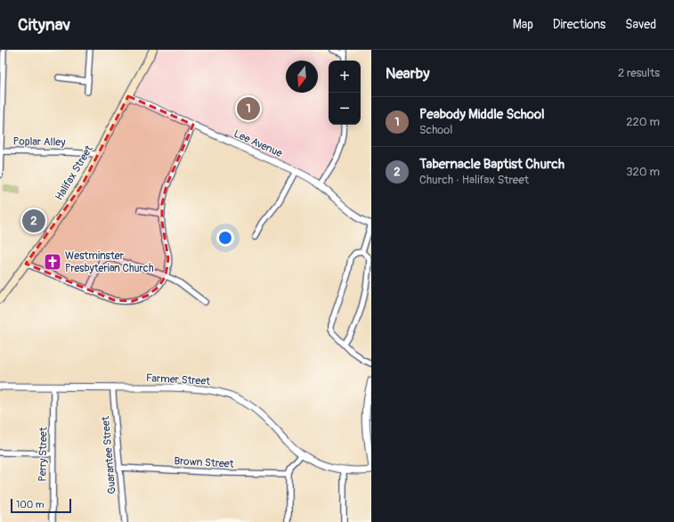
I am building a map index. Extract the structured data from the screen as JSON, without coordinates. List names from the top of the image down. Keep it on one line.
{"streets":{"main road":["Halifax Street"],"street":["Poplar Alley","Lee Avenue","Farmer Street","Perry Street","Guarantee Street","Brown Street"]},"crossings":[["Poplar Alley","Halifax Street"],["Lee Avenue","Halifax Street"],["Farmer Street","Perry Street"],["Farmer Street","Guarantee Street"],["Guarantee Street","Brown Street"]],"places":{"church":["Westminster Presbyterian Church"]},"scale_bar":"100 m","north":"bottom","page":{"header":"Citynav","nav":["Map","Directions","Saved"],"heading":["Nearby","2 results"],"map_buttons":["+","−"],"pins":["1","2"],"list":[{"mark":"1","name":"Peabody Middle School","note":"School","value":"220 m"},{"mark":"2","name":"Tabernacle Baptist Church","note":"Church · Halifax Street","value":"320 m"}],"scale":"100 m"}}
